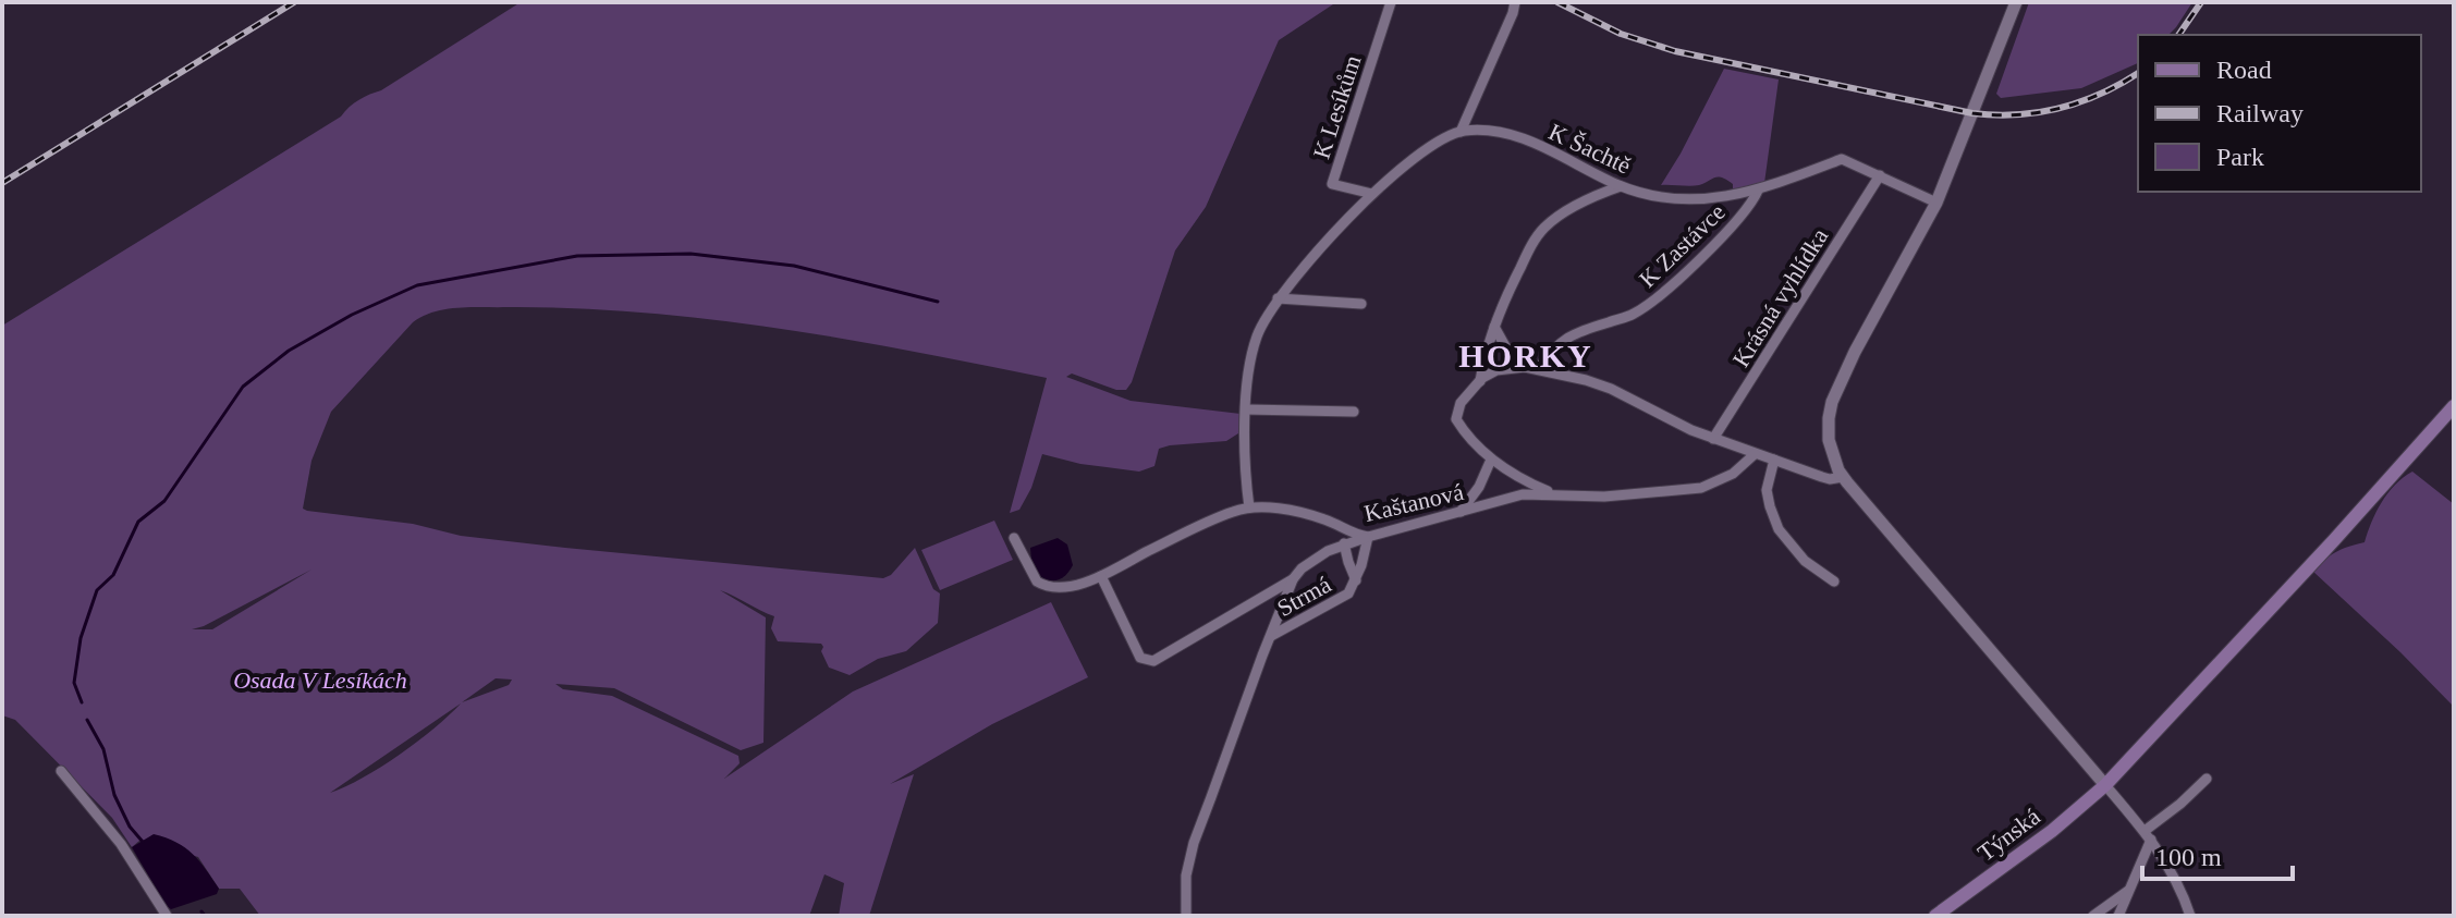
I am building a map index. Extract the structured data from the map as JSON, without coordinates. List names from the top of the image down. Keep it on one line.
{"streets":{"main road":["Týnská"],"street":["K Lesíkům","K Šachtě","K Zastávce","Krásná vyhlídka","Kaštanová","Strmá"]},"crossings":[["K Šachtě","K Zastávce"],["K Šachtě","Krásná vyhlídka"],["Kaštanová","Strmá"]],"districts":["HORKY"],"parks":["Osada V Lesíkách"],"legend":["Road","Railway","Park"],"scale_bar":"100 m"}
